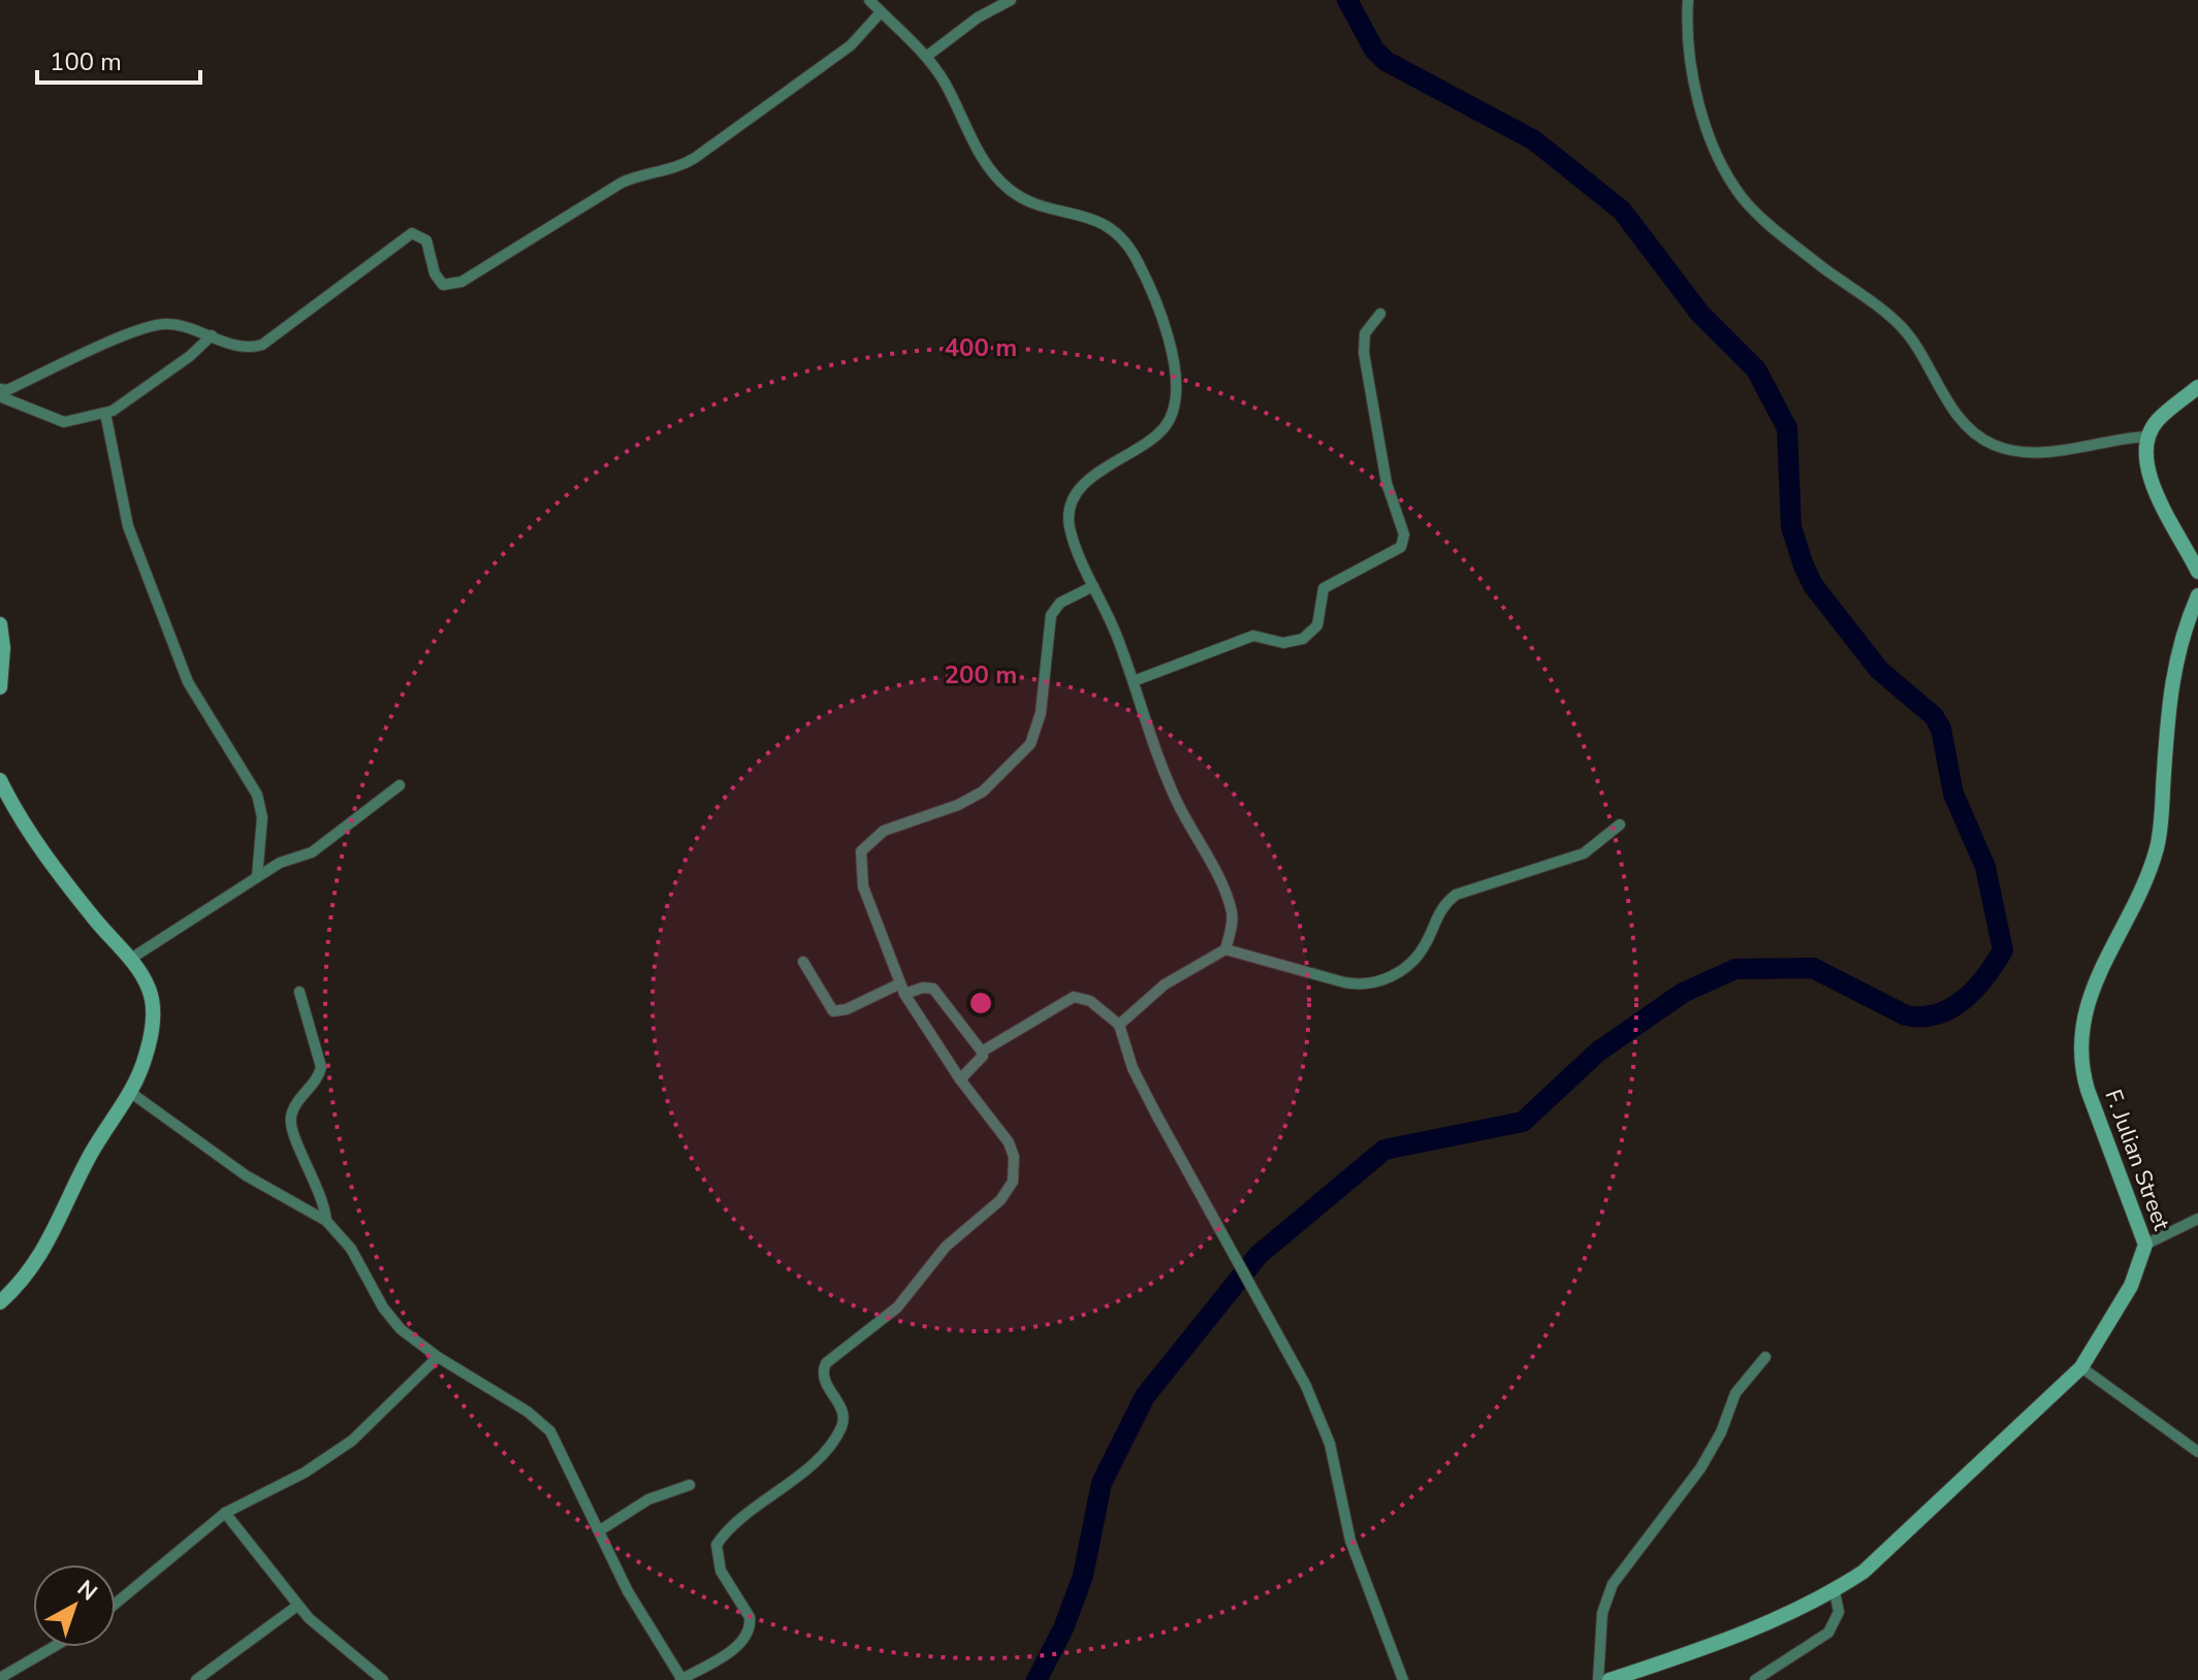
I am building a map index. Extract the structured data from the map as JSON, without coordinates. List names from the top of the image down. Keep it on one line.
{"streets":{"street":["F. Julian Street"]},"scale_bar":"100 m","north":"top right","rings":["400 m","200 m"]}
